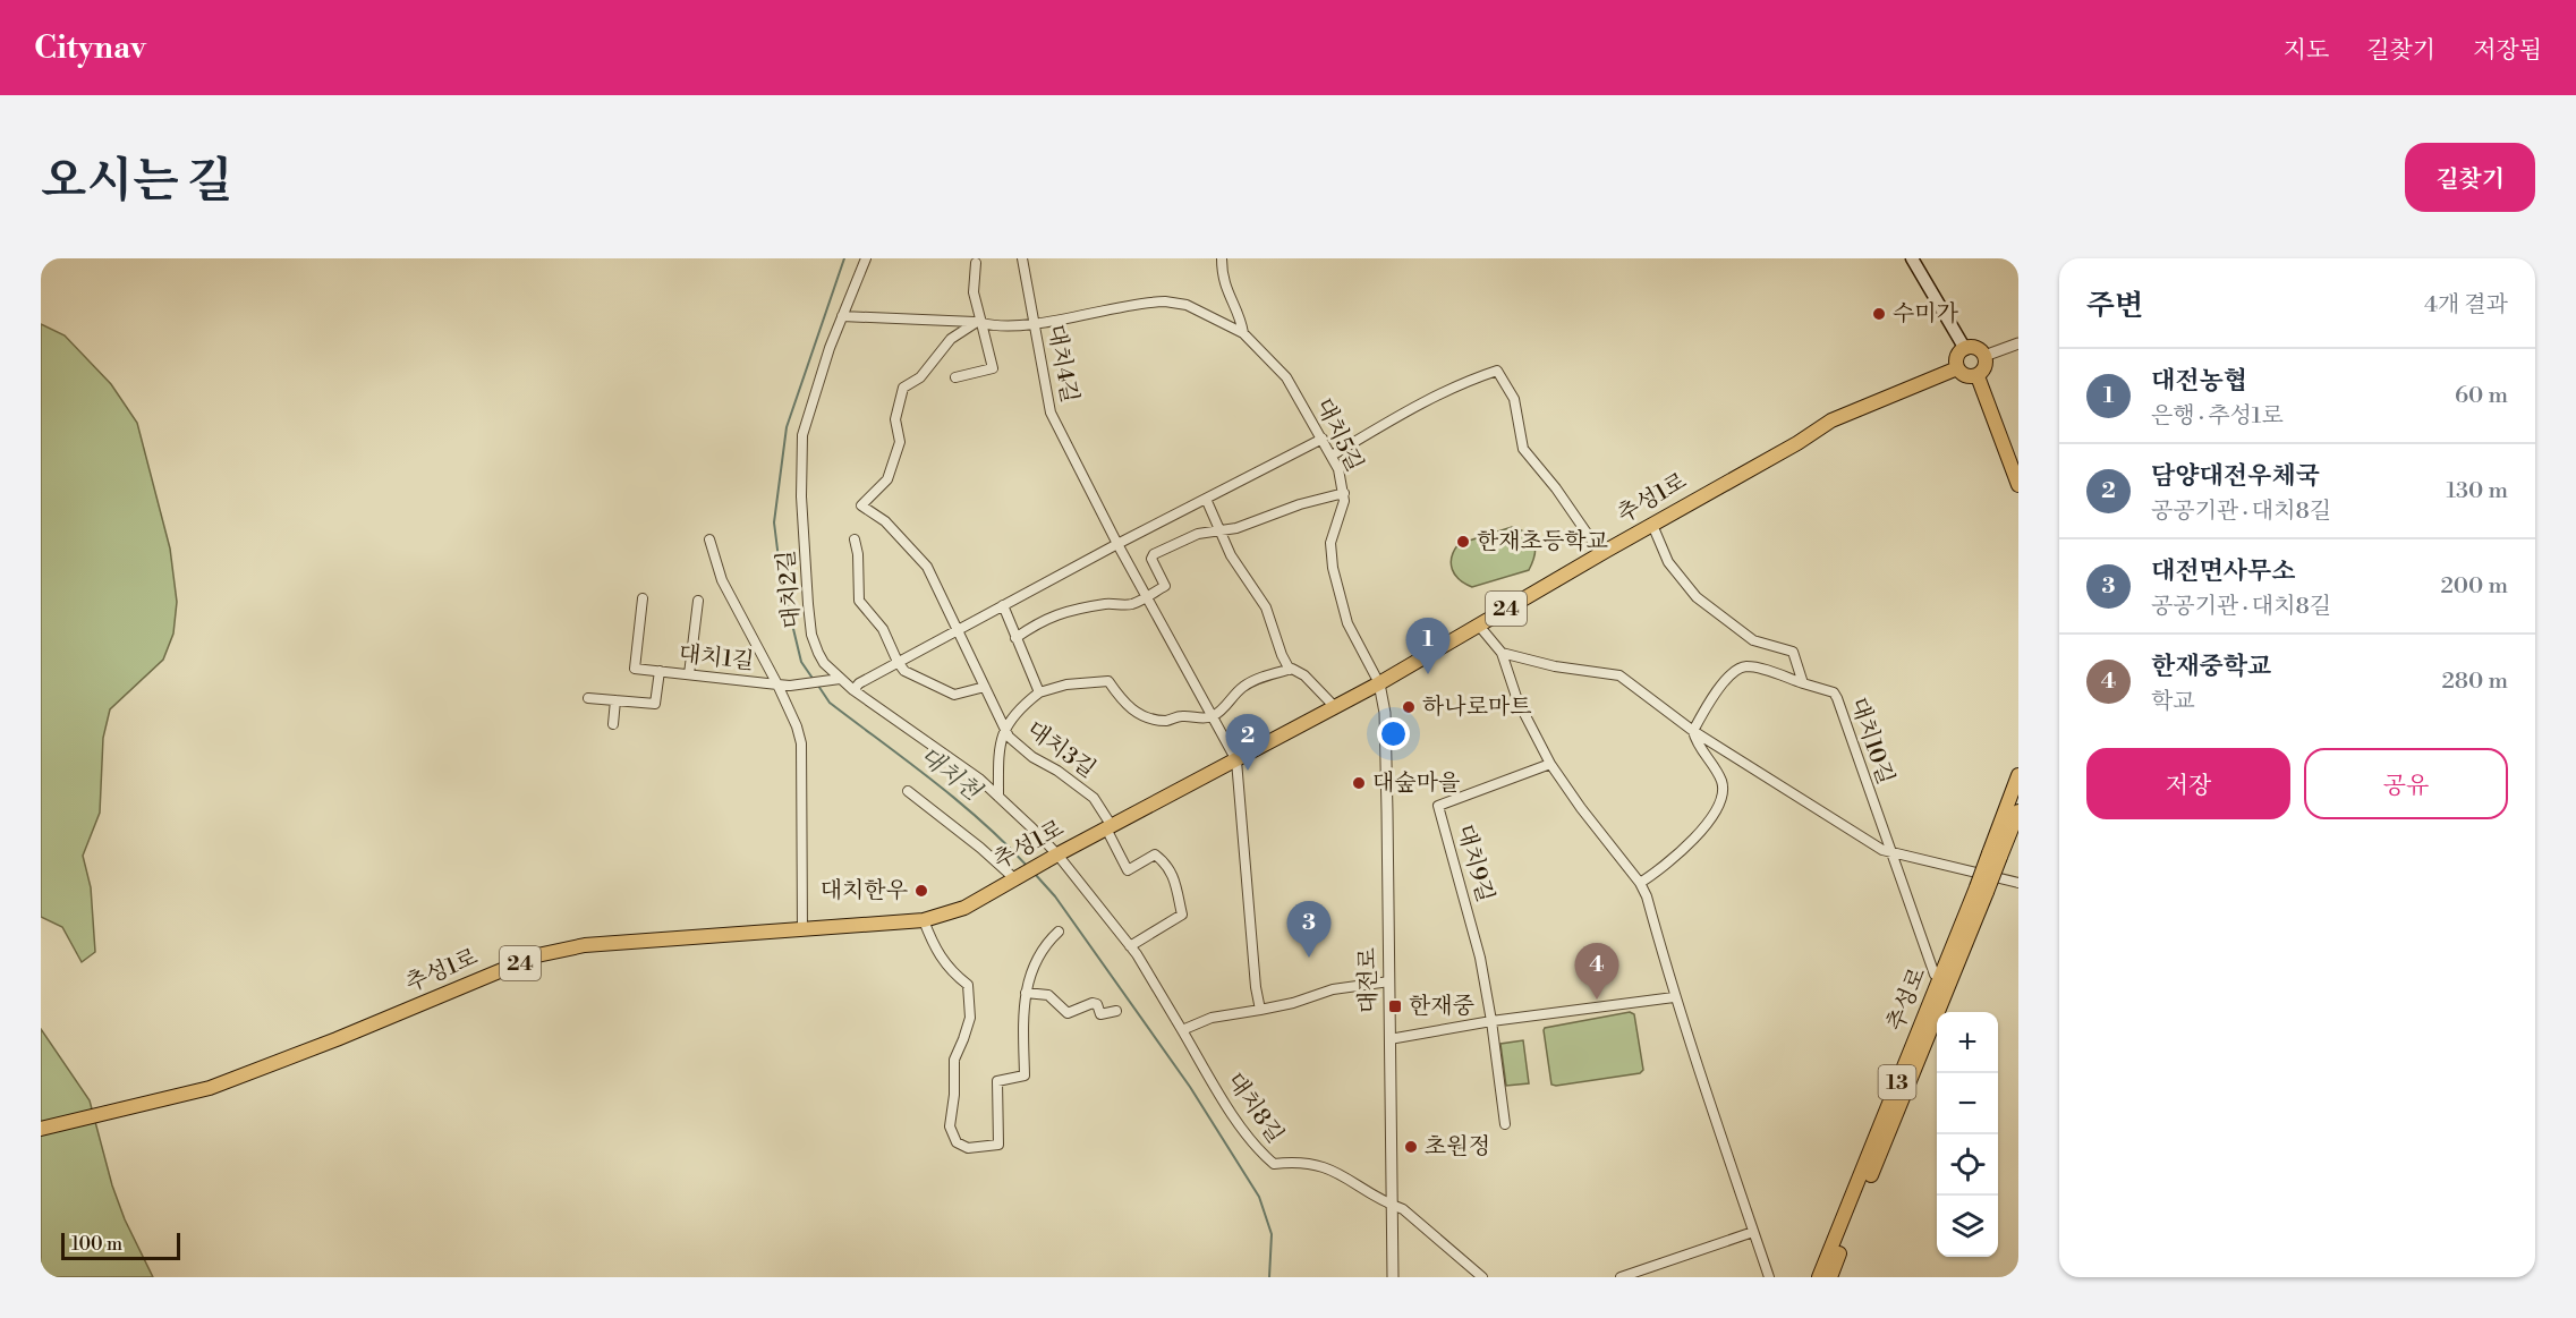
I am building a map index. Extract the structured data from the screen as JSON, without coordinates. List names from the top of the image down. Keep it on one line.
{"streets":{"main road":["추성1로","24","추성로","13"],"street":["대치4길","대치5길","대치2길","대치1길","대치10길","대치3길","대치9길","대전로","대치8길"]},"crossings":[["대치4길","추성1로"],["대치5길","추성1로"],["대치5길","대전로"],["추성1로","대치2길"],["추성1로","대치1길"],["추성1로","대치3길"],["추성1로","대전로"],["추성1로","대치8길"],["대치2길","대치8길"],["대치3길","대치8길"],["대전로","대치8길"]],"water":["대치천"],"places":{"other":["수미가","한재초등학교","하나로마트","대숲마을","대치한우","초원정"],"transit":["한재중"]},"scale_bar":"100 m","page":{"header":"Citynav","nav":["지도","길찾기","저장됨"],"title":"오시는 길","buttons":["길찾기",["저장","공유"]],"heading":["주변","4개 결과"],"list":[{"mark":"1","name":"대전농협","note":"은행 · 추성1로","value":"60 m"},{"mark":"2","name":"담양대전우체국","note":"공공기관 · 대치8길","value":"130 m"},{"mark":"3","name":"대전면사무소","note":"공공기관 · 대치8길","value":"200 m"},{"mark":"4","name":"한재중학교","note":"학교","value":"280 m"}],"pins":["1","2","3","4"],"map_buttons":["+","−"],"scale":"100 m"}}
